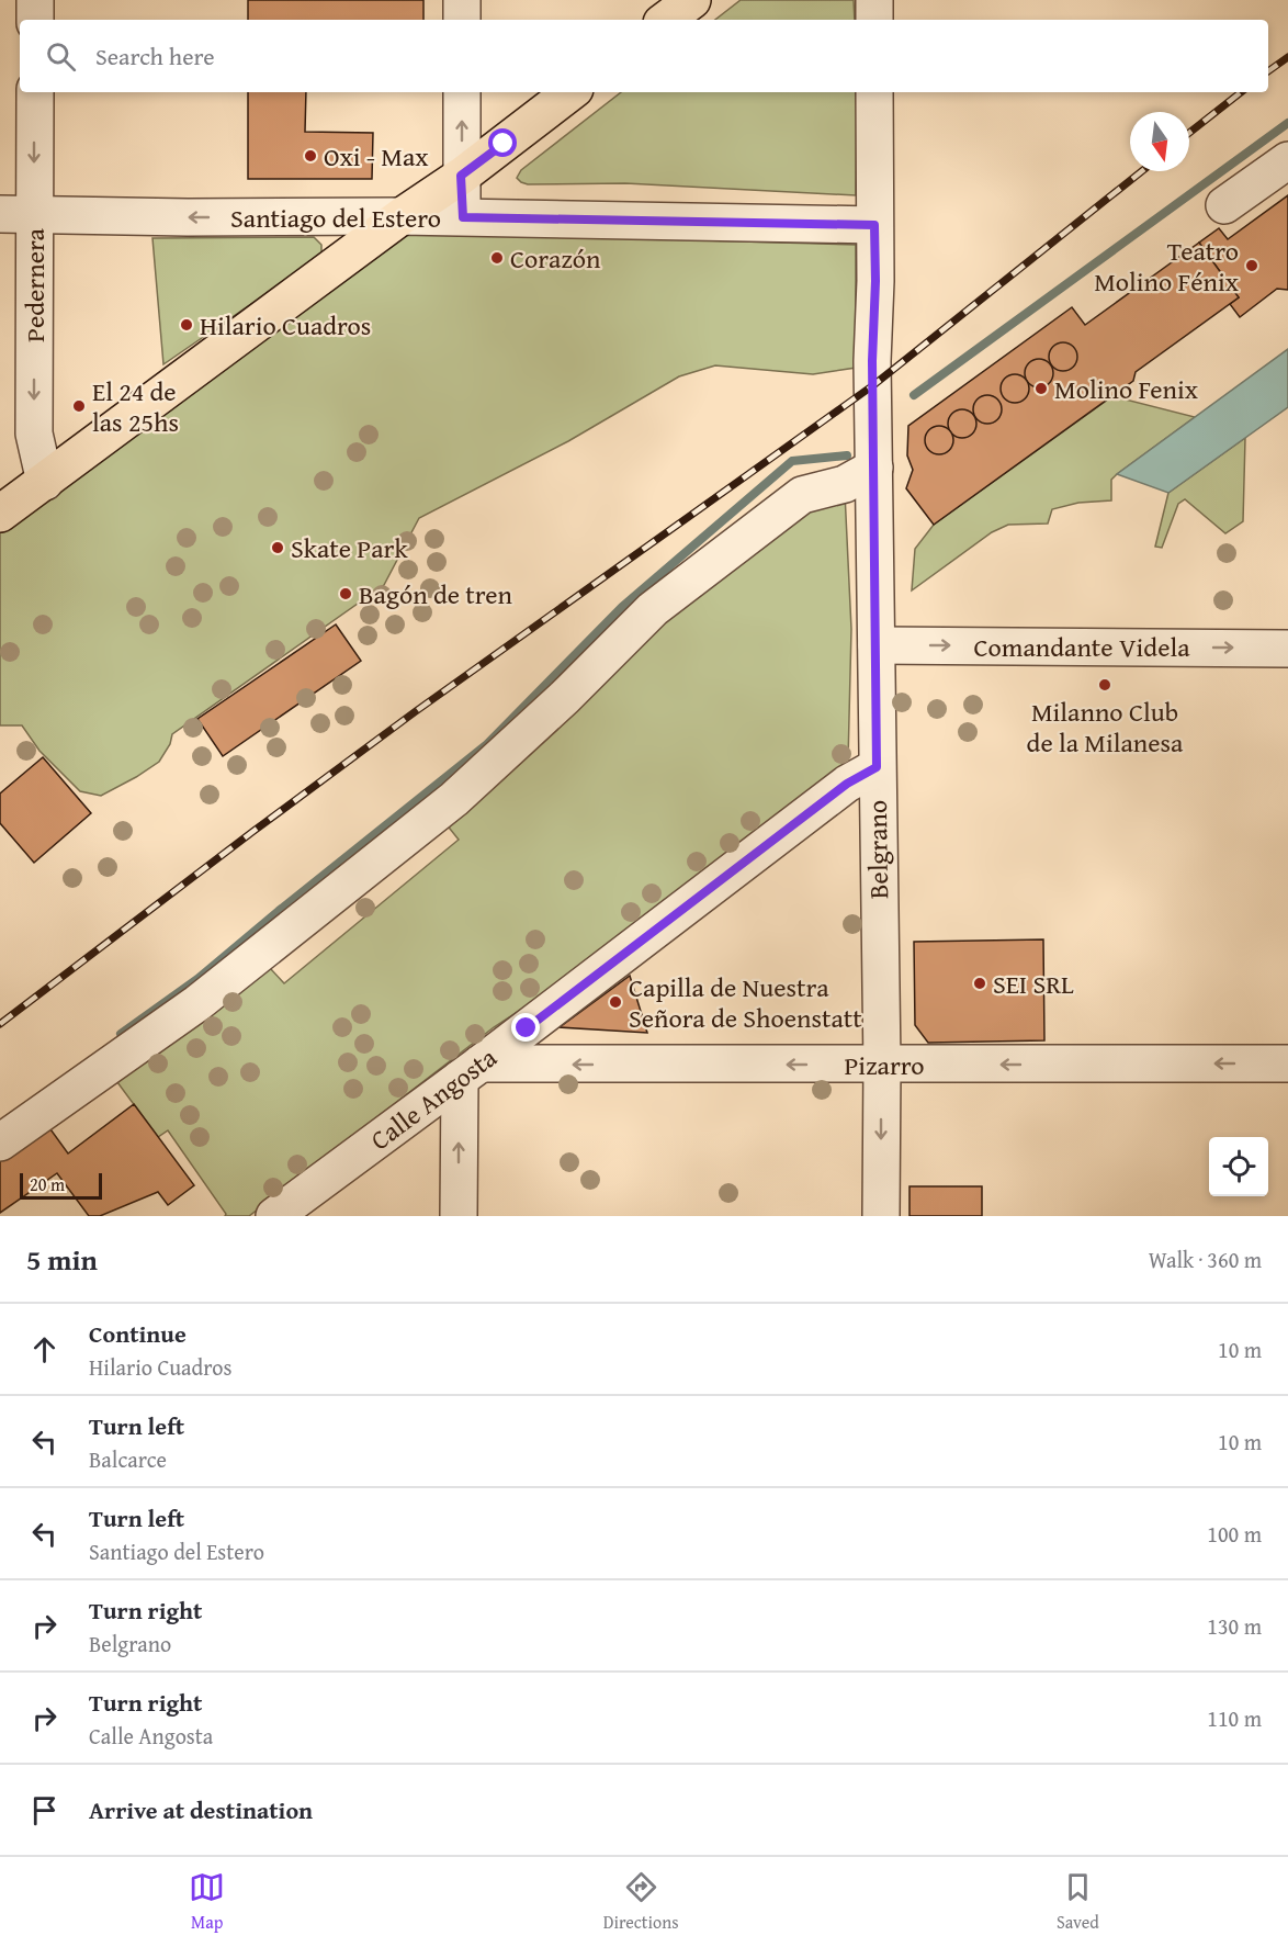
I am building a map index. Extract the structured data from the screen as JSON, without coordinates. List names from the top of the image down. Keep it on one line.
{"streets":{"street":["Santiago del Estero","Pedernera","Comandante Videla","Belgrano","Pizarro","Calle Angosta"]},"crossings":[["Santiago del Estero","Pedernera"],["Santiago del Estero","Belgrano"],["Comandante Videla","Belgrano"],["Belgrano","Pizarro"],["Belgrano","Calle Angosta"],["Pizarro","Calle Angosta"]],"one_way":["Santiago del Estero","Pedernera","Comandante Videla","Pizarro"],"places":["Oxi - Max","Corazón","Teatro Molino Fénix","Hilario Cuadros","Molino Fenix","El 24 de las 25hs","Skate Park","Bagón de tren","Milanno Club de la Milanesa","SEI SRL","Capilla de Nuestra Señora de Shoenstatt"],"scale_bar":"20 m","north":"bottom","page":{"search":"Search here","scale":"20 m","heading":["5 min","Walk · 360 m"],"list":[["Continue","Hilario Cuadros","10 m"],["Turn left","Balcarce","10 m"],["Turn left","Santiago del Estero","100 m"],["Turn right","Belgrano","130 m"],["Turn right","Calle Angosta","110 m"],"Arrive at destination"],"nav":["Map","Directions","Saved"]}}
